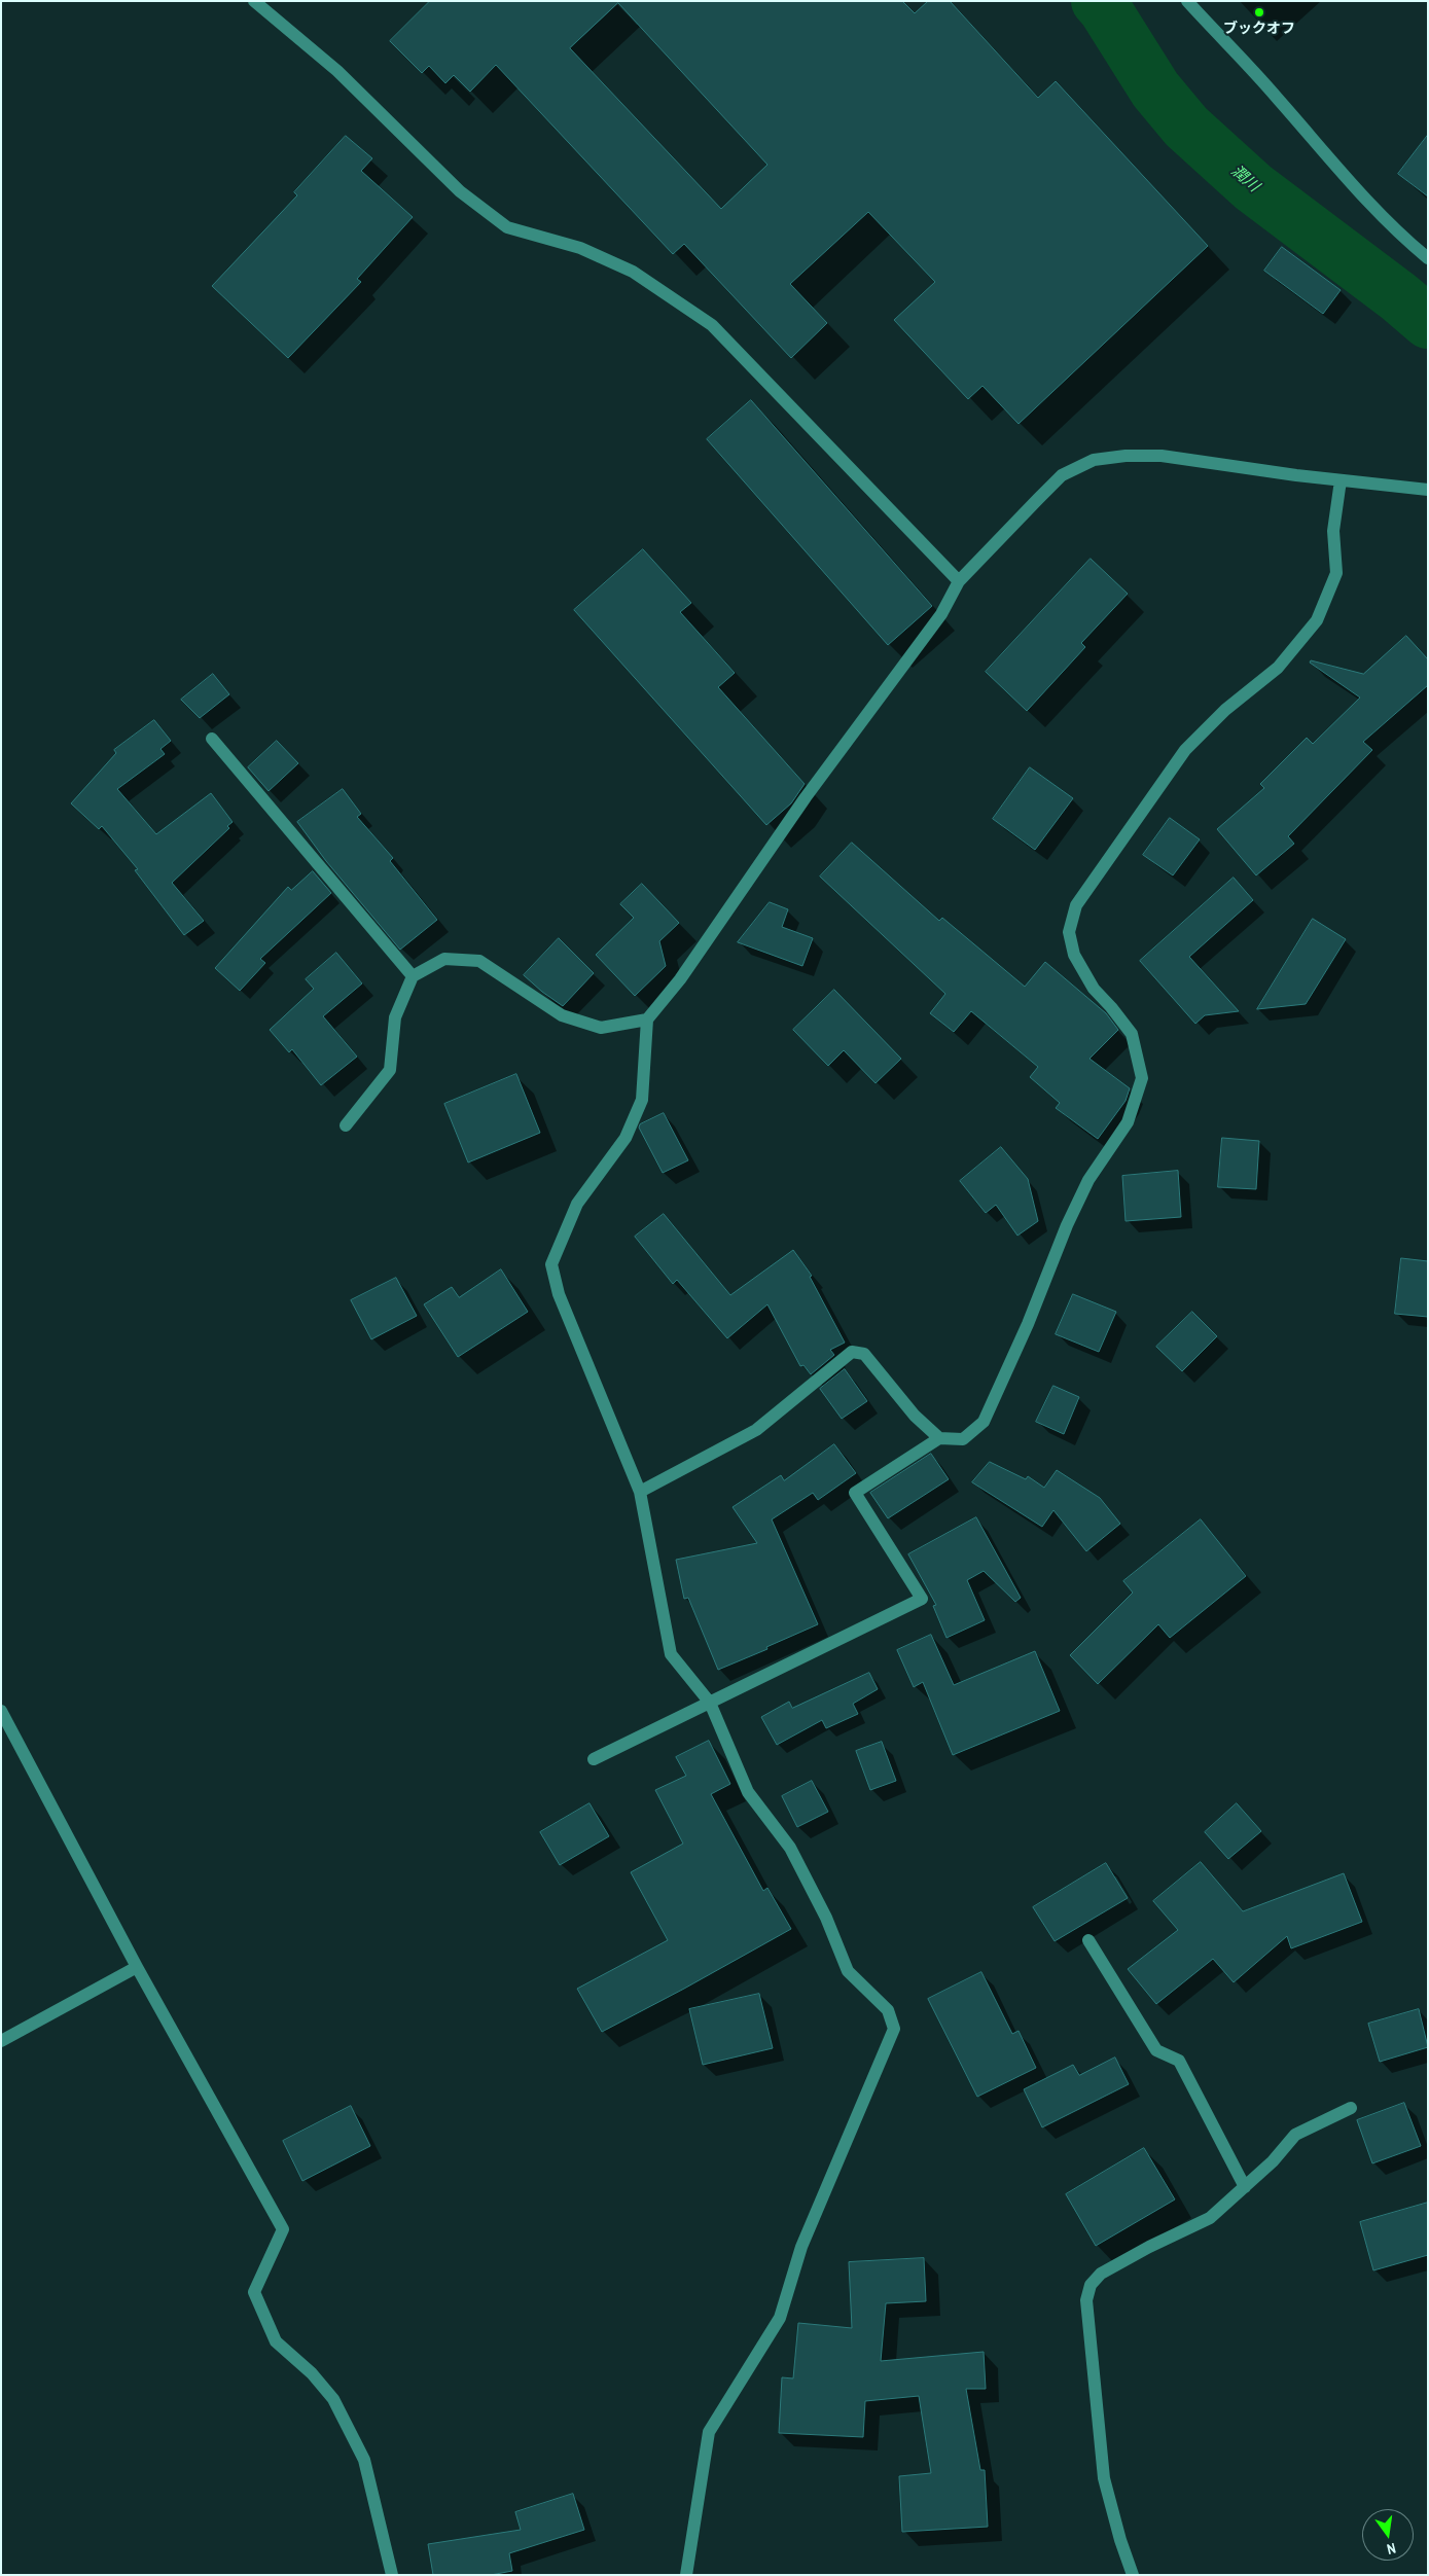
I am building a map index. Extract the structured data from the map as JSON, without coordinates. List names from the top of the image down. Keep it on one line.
{"water":["潤川"],"places":["ブックオフ"],"north":"bottom"}
